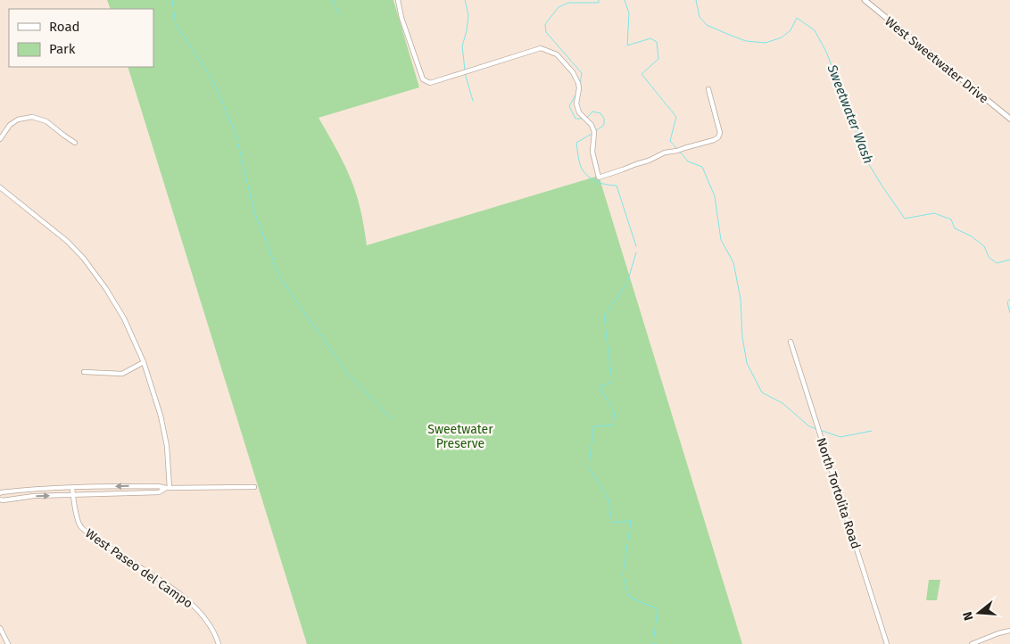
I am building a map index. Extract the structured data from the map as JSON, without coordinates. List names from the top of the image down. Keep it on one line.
{"streets":{"street":["West Sweetwater Drive","North Tortolita Road","West Paseo del Campo"]},"water":["Sweetwater Wash"],"parks":["Sweetwater Preserve"],"legend":["Road","Park"],"north":"left"}
